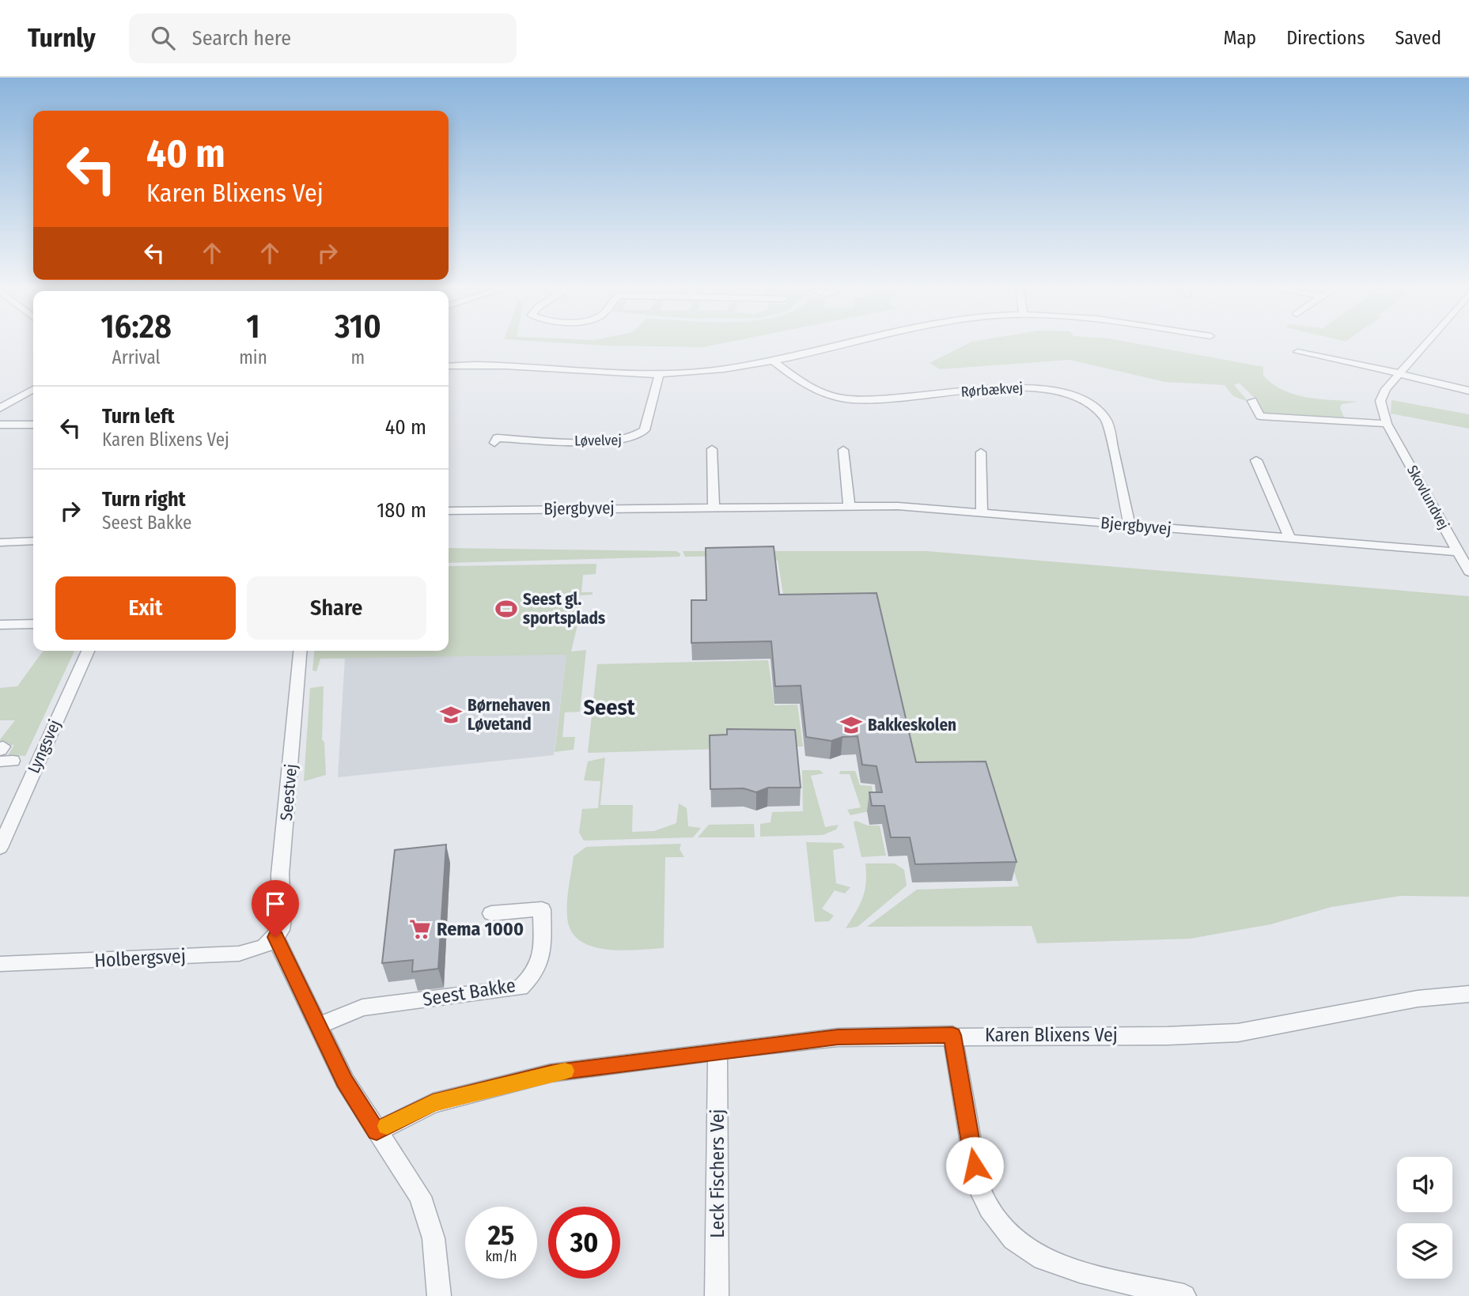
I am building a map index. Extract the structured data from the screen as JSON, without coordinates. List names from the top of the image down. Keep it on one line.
{"streets":{"street":["Rørbækvej","Løvelvej","Skovlundvej","Bjergbyvej","Lyngsvej","Seestvej","Holbergsvej","Seest Bakke","Karen Blixens Vej","Leck Fischers Vej"]},"crossings":[["Rørbækvej","Bjergbyvej"],["Skovlundvej","Bjergbyvej"],["Seestvej","Holbergsvej"],["Karen Blixens Vej","Leck Fischers Vej"]],"districts":["Seest"],"places":{"sports":["Seest gl. sportsplads"],"school or university":["Børnehaven Løvetand","Bakkeskolen"],"supermarket":["Rema 1000"]},"page":{"header":"Turnly","search":"Search here","nav":["Map","Directions","Saved"],"turn":["40 m","Karen Blixens Vej"],"eta":["16:28","Arrival","1","min","310","m"],"list":[{"name":"Turn left","note":"Karen Blixens Vej","value":"40 m"},{"name":"Turn right","note":"Seest Bakke","value":"180 m"}],"buttons":["Exit","Share"],"speed":"25 km/h","limit":"30"}}
